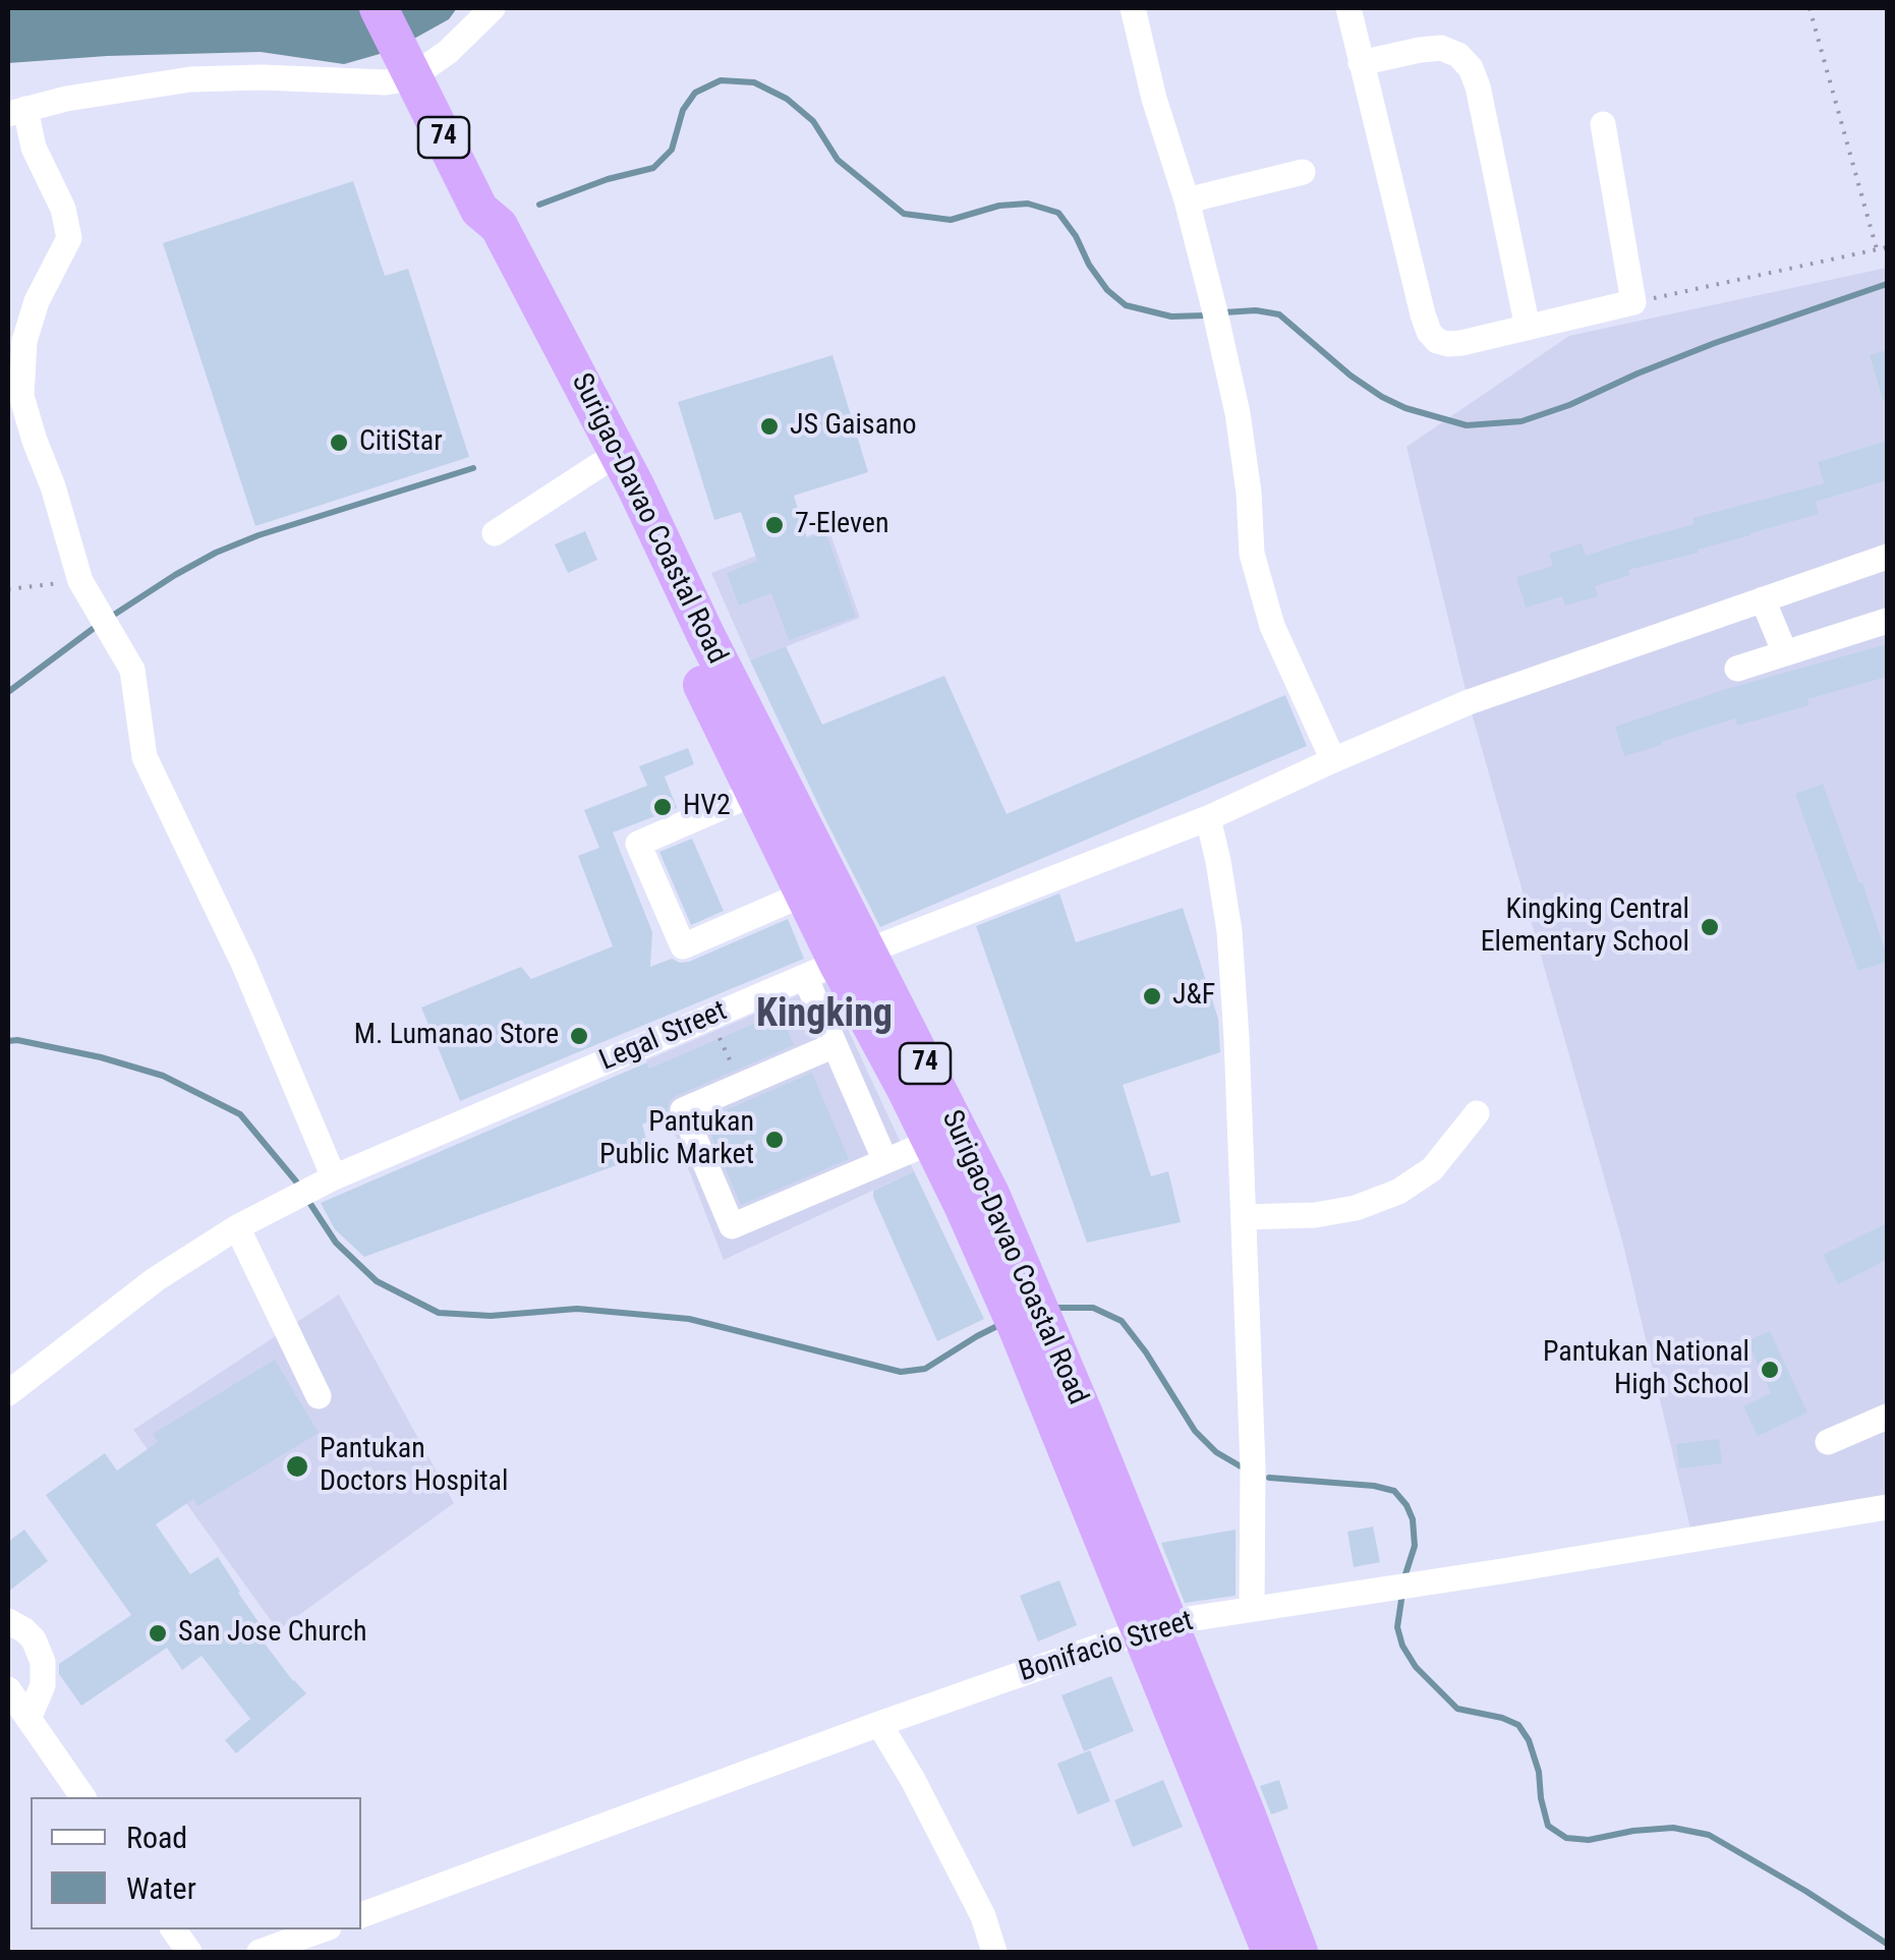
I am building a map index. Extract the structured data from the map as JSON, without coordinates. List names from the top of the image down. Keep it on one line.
{"streets":{"highway":["74","Surigao-Davao Coastal Road"],"street":["Legal Street","Bonifacio Street"]},"crossings":[["Surigao-Davao Coastal Road","Legal Street"],["Surigao-Davao Coastal Road","Bonifacio Street"]],"districts":["Kingking"],"places":["JS Gaisano","CitiStar","7-Eleven","HV2","Kingking Central Elementary School","J&F","M. Lumanao Store","Pantukan Public Market","Pantukan National High School","Pantukan Doctors Hospital","San Jose Church"],"legend":["Road","Water"]}
